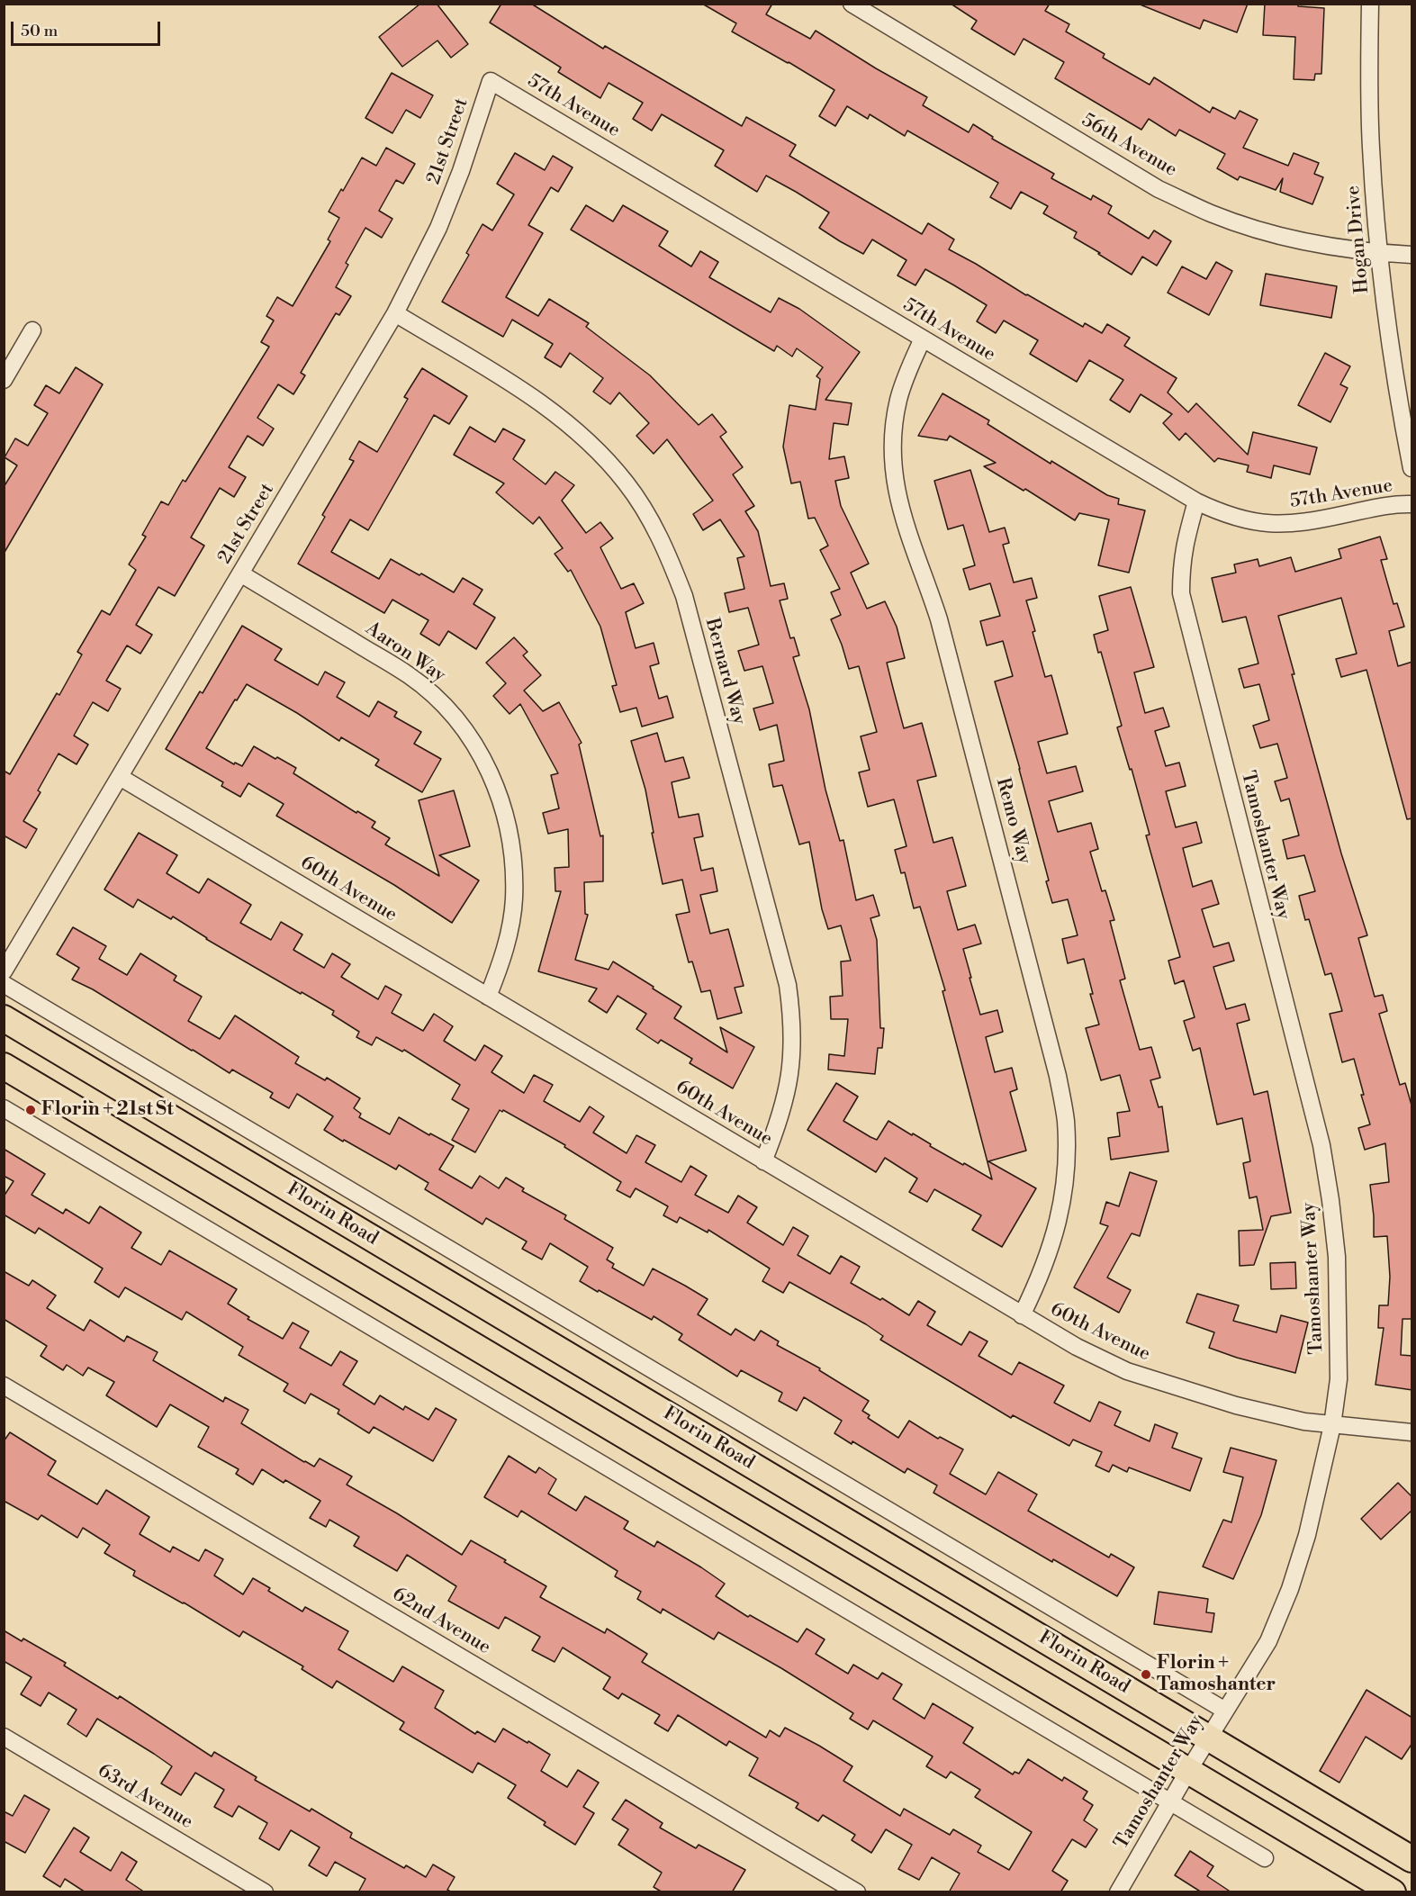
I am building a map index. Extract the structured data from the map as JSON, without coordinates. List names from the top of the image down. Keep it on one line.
{"streets":{"main road":["Florin Road"],"street":["57th Avenue","21st Street","56th Avenue","Hogan Drive","Aaron Way","Bernard Way","Remo Way","Tamoshanter Way","60th Avenue","62nd Avenue","63rd Avenue"]},"crossings":[["57th Avenue","21st Street"],["57th Avenue","Remo Way"],["57th Avenue","Tamoshanter Way"],["21st Street","Aaron Way"],["21st Street","Bernard Way"],["21st Street","60th Avenue"],["56th Avenue","Hogan Drive"],["Aaron Way","60th Avenue"],["Bernard Way","60th Avenue"],["Remo Way","60th Avenue"],["Tamoshanter Way","60th Avenue"],["Tamoshanter Way","Florin Road"]],"places":["Florin + 21st St","Florin + Tamoshanter"],"scale_bar":"50 m"}
